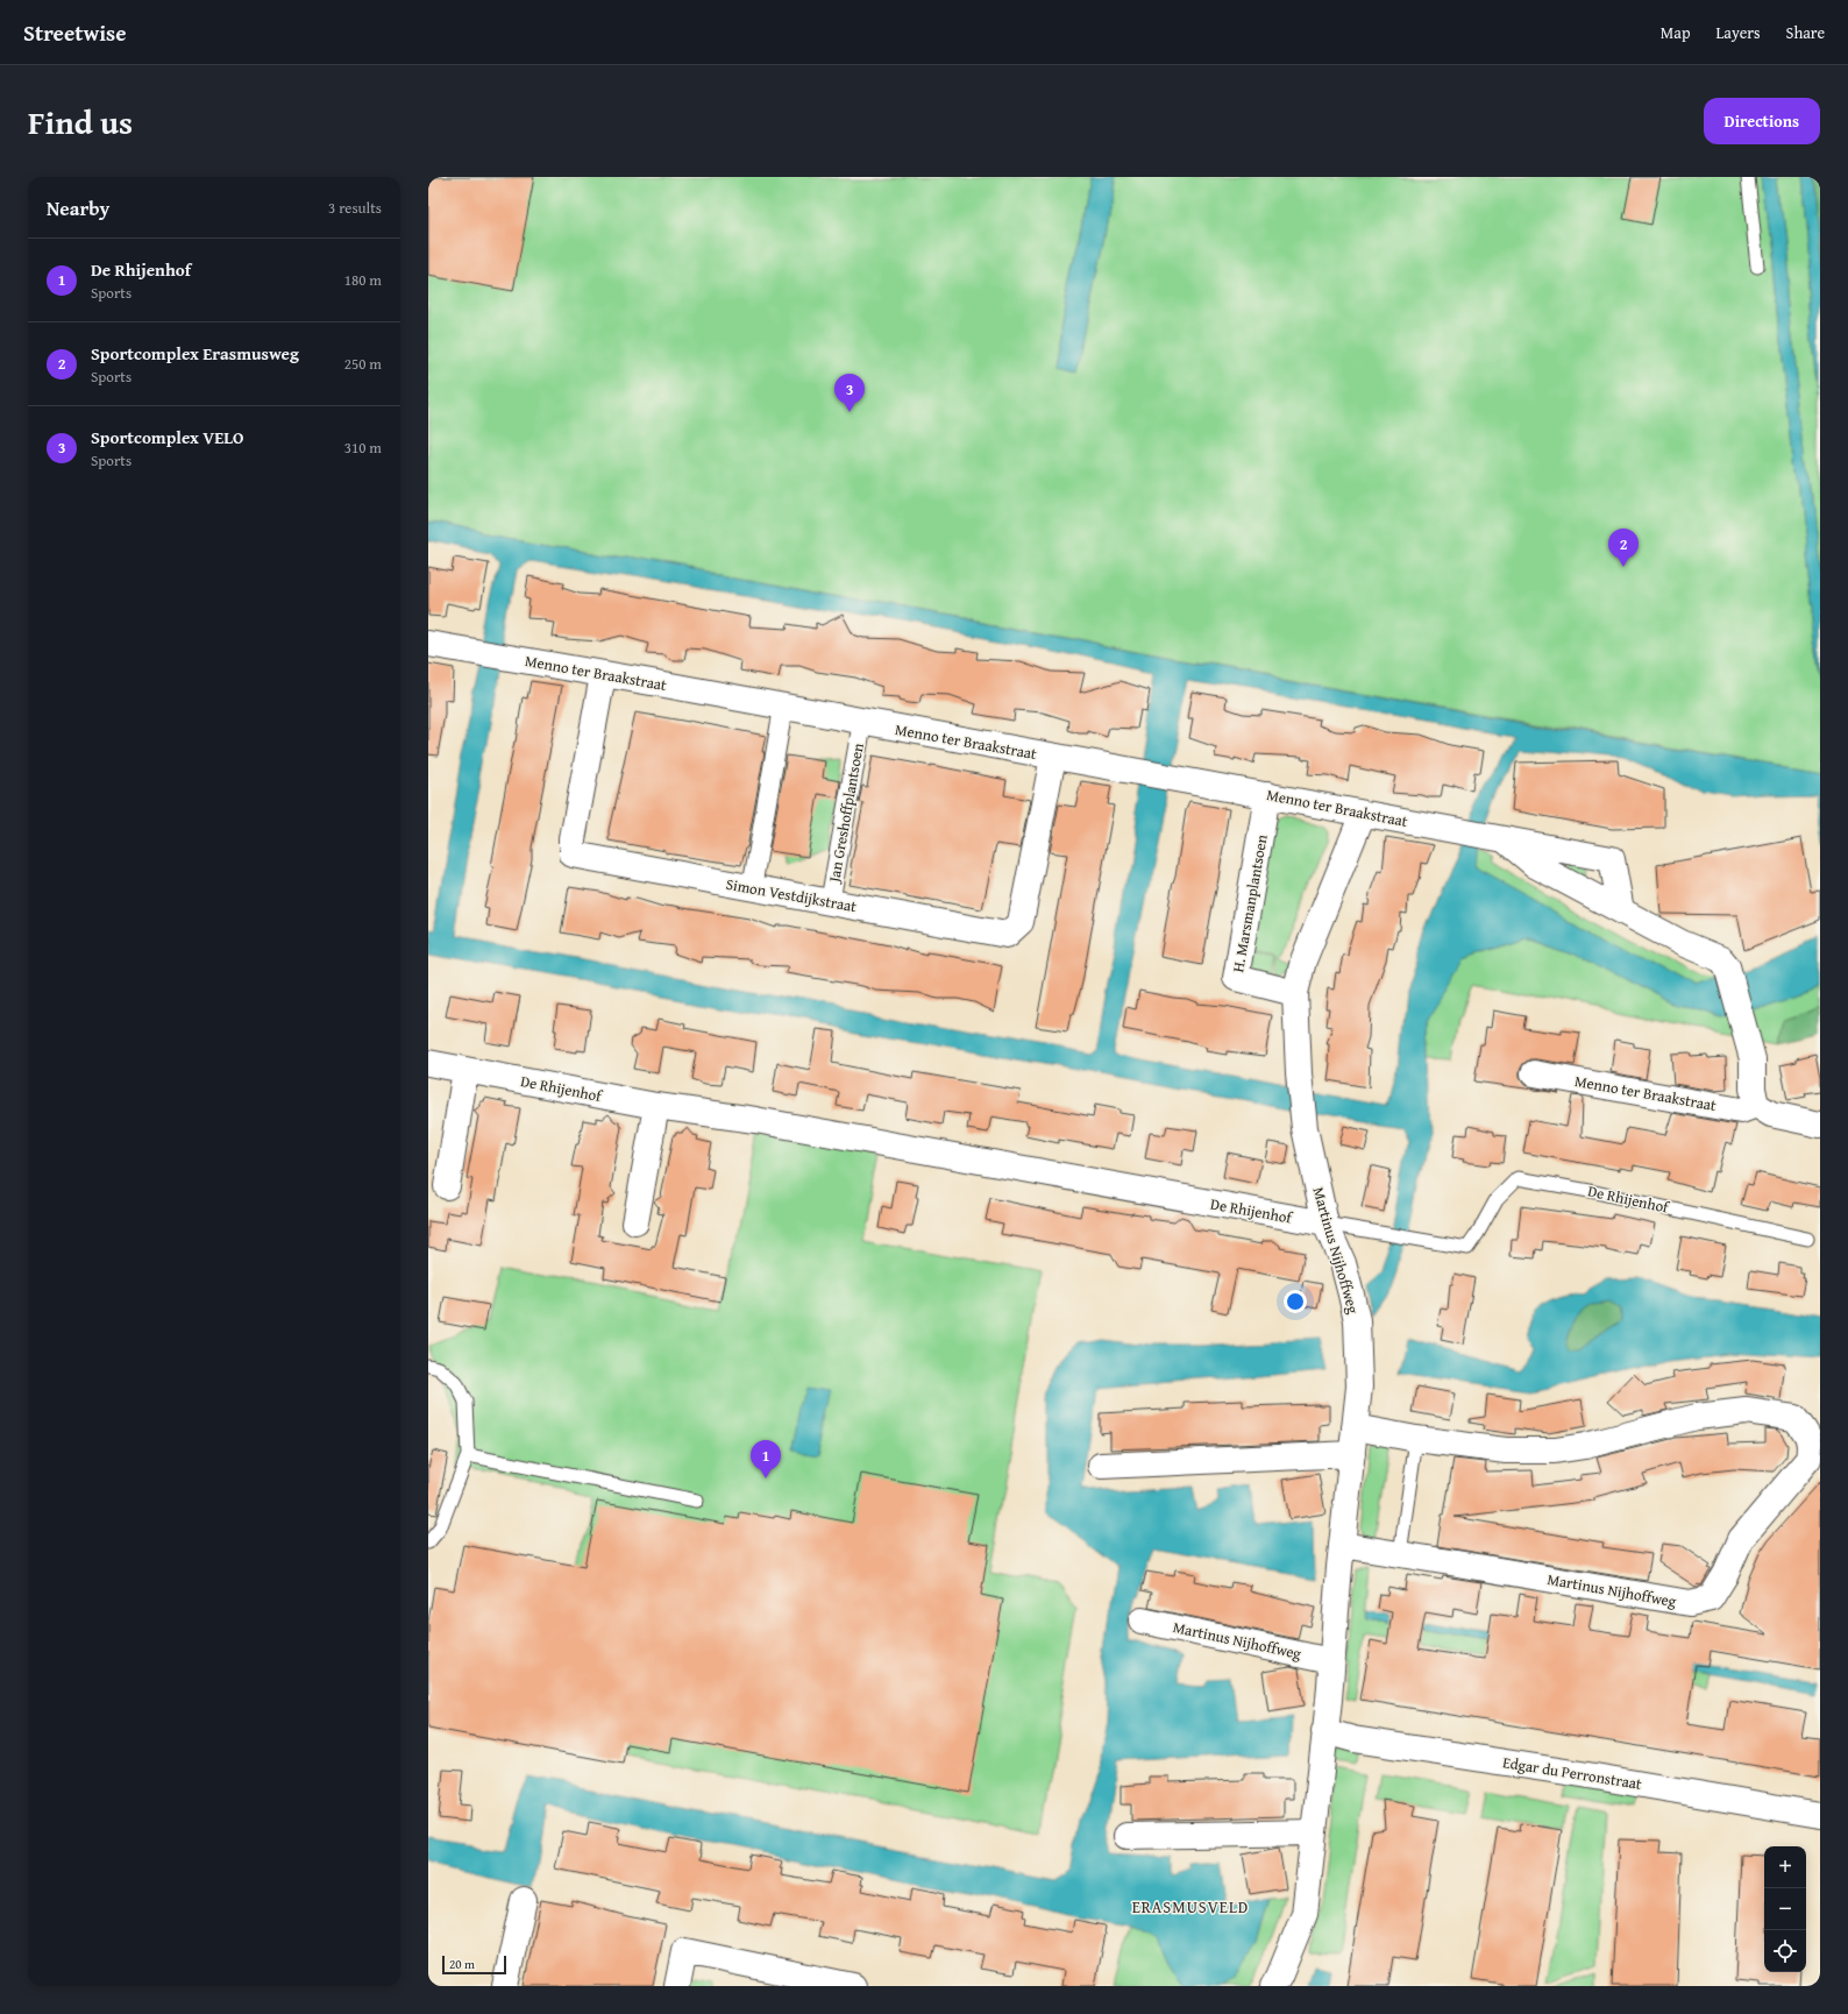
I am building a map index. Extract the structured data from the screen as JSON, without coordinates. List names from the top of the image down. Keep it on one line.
{"streets":{"street":["Menno ter Braakstraat","Jan Greshoffplantsoen","Simon Vestdijkstraat","H. Marsmanplantsoen","De Rhijenhof","Martinus Nijhoffweg","Edgar du Perronstraat"]},"crossings":[["Menno ter Braakstraat","Jan Greshoffplantsoen"],["Menno ter Braakstraat","Simon Vestdijkstraat"],["Menno ter Braakstraat","H. Marsmanplantsoen"],["Jan Greshoffplantsoen","Simon Vestdijkstraat"],["H. Marsmanplantsoen","Martinus Nijhoffweg"],["De Rhijenhof","Martinus Nijhoffweg"],["Martinus Nijhoffweg","Edgar du Perronstraat"]],"districts":["ERASMUSVELD"],"scale_bar":"20 m","page":{"header":"Streetwise","nav":["Map","Layers","Share"],"title":"Find us","buttons":"Directions","heading":["Nearby","3 results"],"list":[{"mark":"1","name":"De Rhijenhof","note":"Sports","value":"180 m"},{"mark":"2","name":"Sportcomplex Erasmusweg","note":"Sports","value":"250 m"},{"mark":"3","name":"Sportcomplex VELO","note":"Sports","value":"310 m"}],"pins":["3","2","1"],"map_buttons":["+","−"],"scale":"20 m"}}
